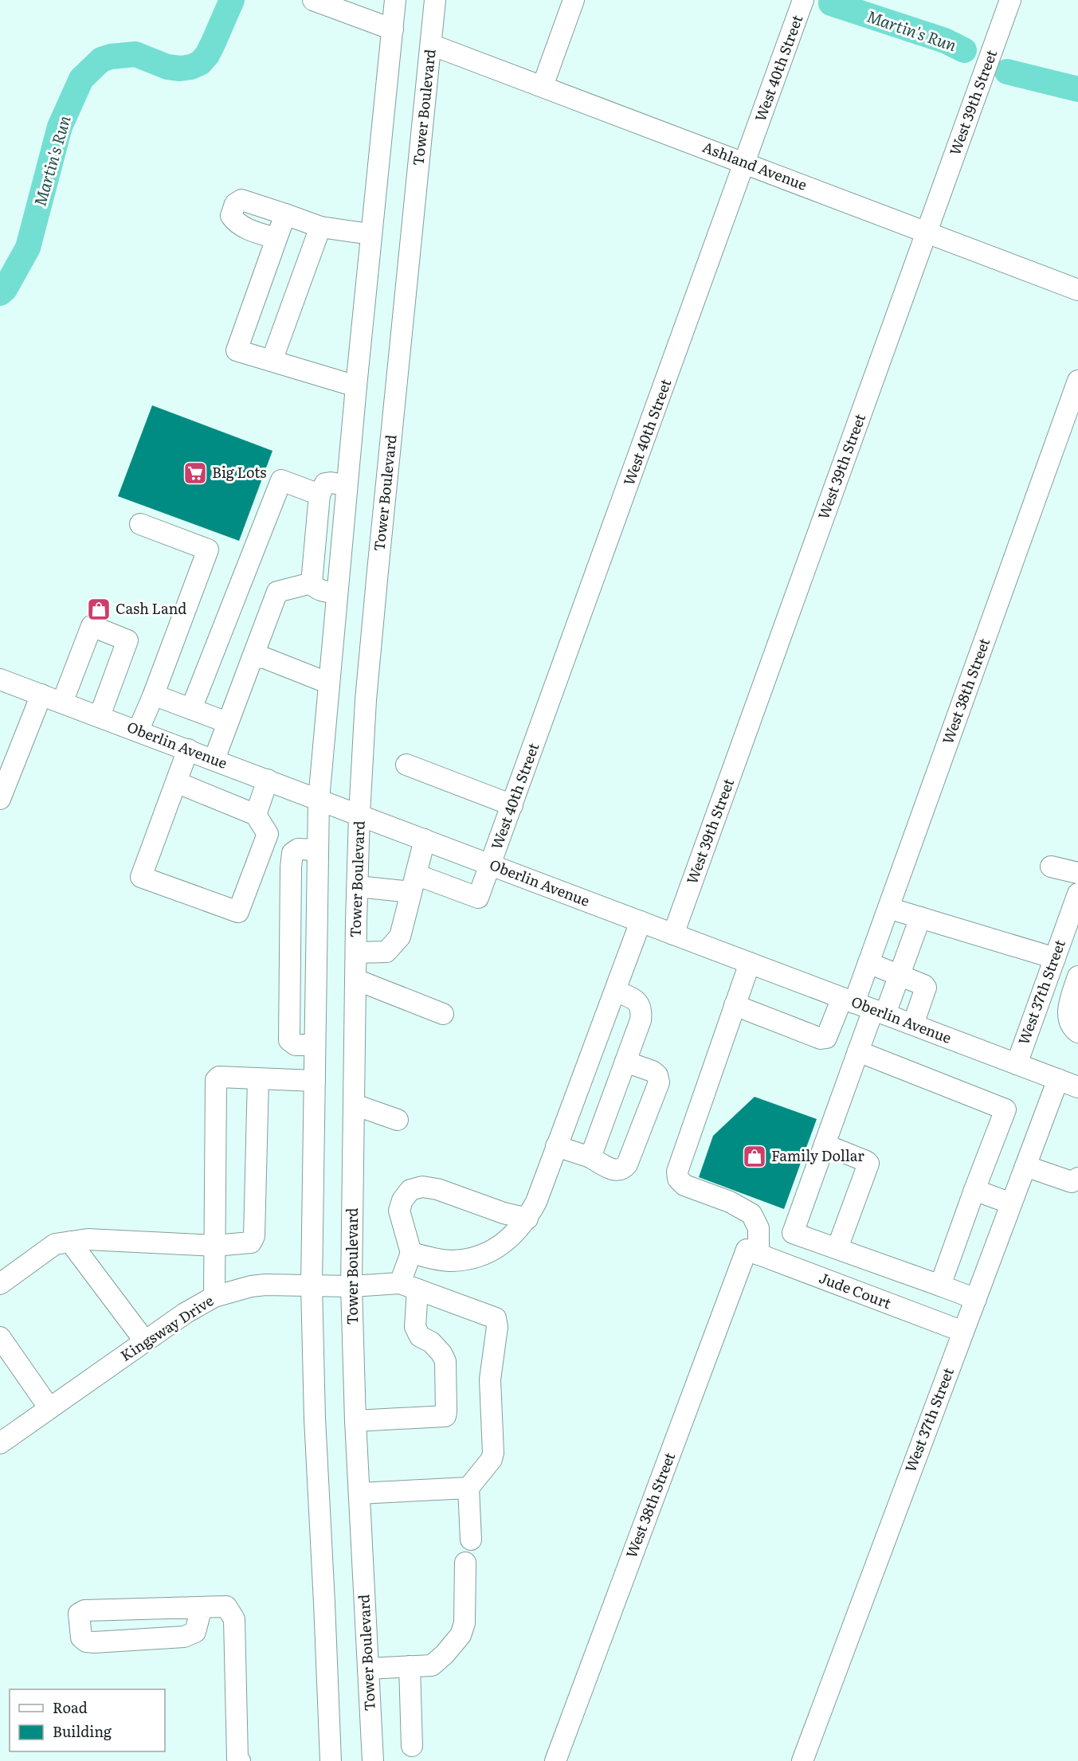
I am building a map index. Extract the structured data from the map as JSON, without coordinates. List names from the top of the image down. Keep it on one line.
{"streets":{"street":["West 40th Street","West 39th Street","Tower Boulevard","Ashland Avenue","West 38th Street","Oberlin Avenue","West 37th Street","Jude Court","Kingsway Drive"]},"crossings":[["West 40th Street","Ashland Avenue"],["West 40th Street","Oberlin Avenue"],["West 39th Street","Ashland Avenue"],["West 39th Street","Oberlin Avenue"],["Tower Boulevard","Ashland Avenue"],["Tower Boulevard","Oberlin Avenue"],["Tower Boulevard","Kingsway Drive"],["West 38th Street","Oberlin Avenue"],["West 38th Street","Jude Court"],["Oberlin Avenue","West 37th Street"],["West 37th Street","Jude Court"]],"water":["Martin's Run"],"places":{"supermarket":["Big Lots"],"shop":["Cash Land","Family Dollar"]},"legend":["Road","Building"]}
